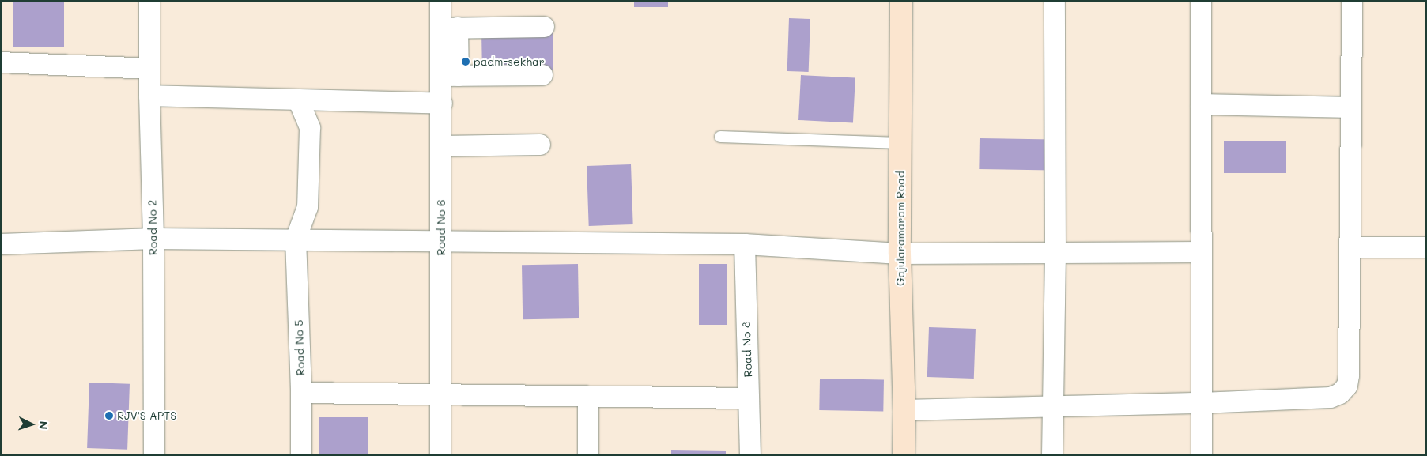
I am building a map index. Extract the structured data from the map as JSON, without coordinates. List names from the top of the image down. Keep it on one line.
{"streets":{"main road":["Gajularamaram Road"],"street":["Road No 2","Road No 6","Road No 5","Road No 8"]},"places":["padm-sekhar","RJV'S APTS"],"north":"right"}
